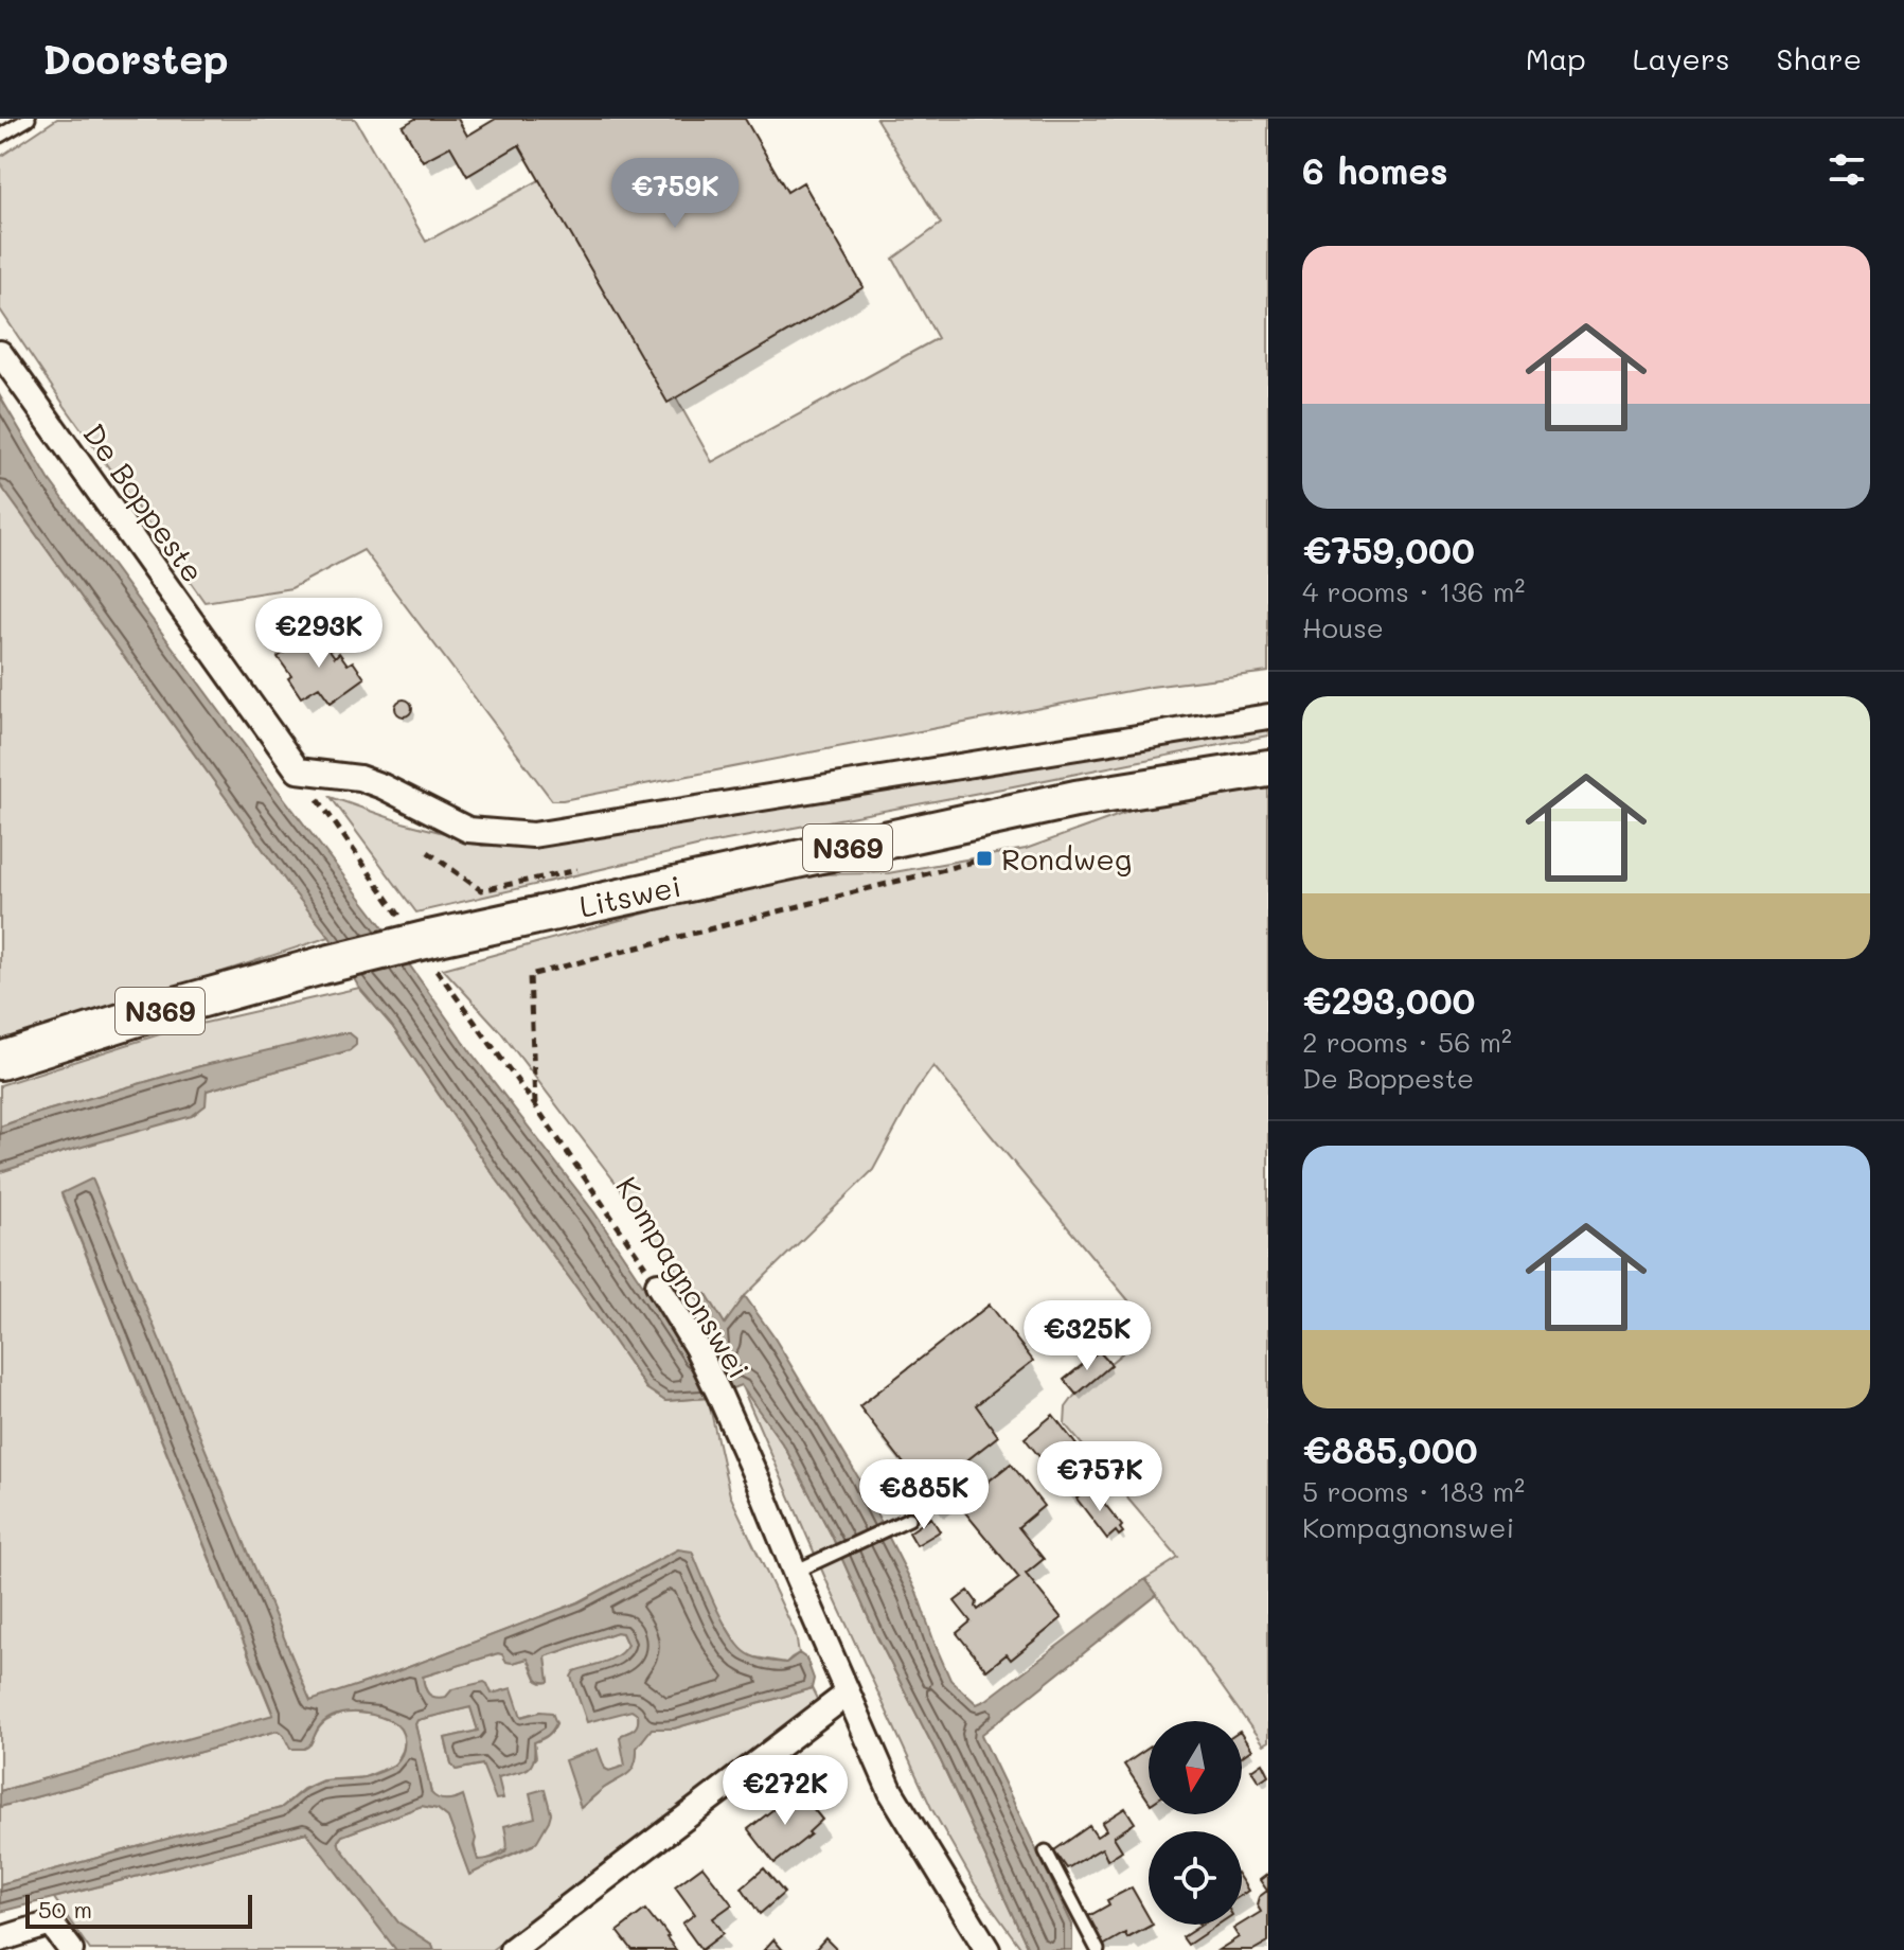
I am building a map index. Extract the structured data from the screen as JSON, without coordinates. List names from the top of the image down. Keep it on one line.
{"streets":{"main road":["N369","Litswei"],"street":["De Boppeste","Kompagnonswei"]},"crossings":[["De Boppeste","Kompagnonswei"],["Litswei","Kompagnonswei"]],"places":{"transit":["Rondweg"]},"scale_bar":"50 m","north":"bottom","page":{"header":"Doorstep","nav":["Map","Layers","Share"],"heading":"6 homes","price":["€759K","€293K","€325K","€757K","€885K","€272K"],"list":[{"name":"€759,000","note":"4 rooms · 136 m² · House"},{"name":"€293,000","note":"2 rooms · 56 m² · De Boppeste"},{"name":"€885,000","note":"5 rooms · 183 m² · Kompagnonswei"}],"scale":"50 m"}}
